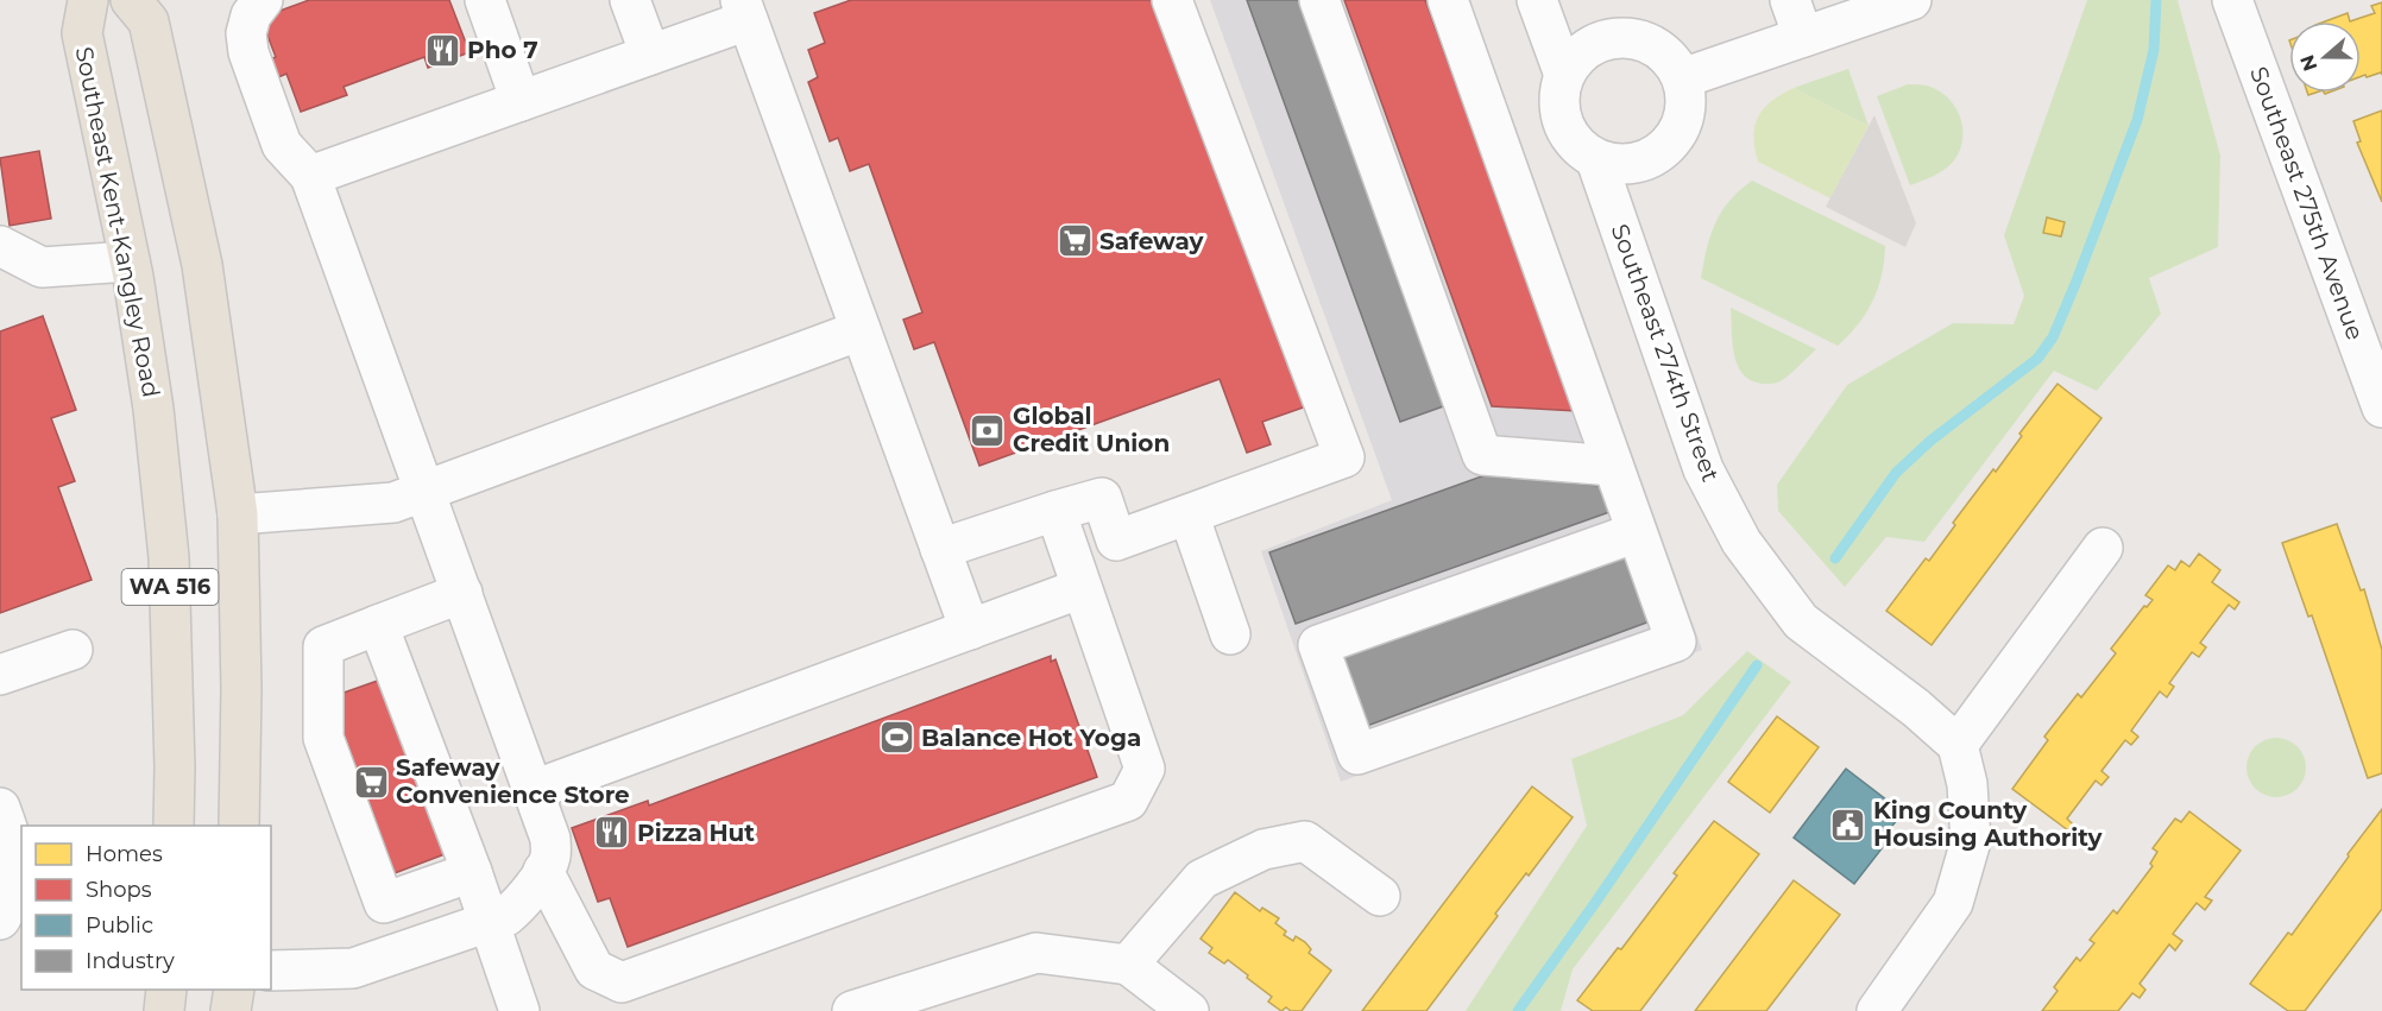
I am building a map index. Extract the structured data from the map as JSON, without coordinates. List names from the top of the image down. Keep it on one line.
{"streets":{"main road":["Southeast Kent-Kangley Road","WA 516"],"street":["Southeast 275th Avenue","Southeast 274th Street"]},"places":{"restaurant":["Pho 7","Pizza Hut"],"supermarket":["Safeway","Safeway Convenience Store"],"bank":["Global Credit Union"],"sports":["Balance Hot Yoga"],"public building":["King County Housing Authority"]},"legend":["Homes","Shops","Public","Industry"],"north":"left"}
